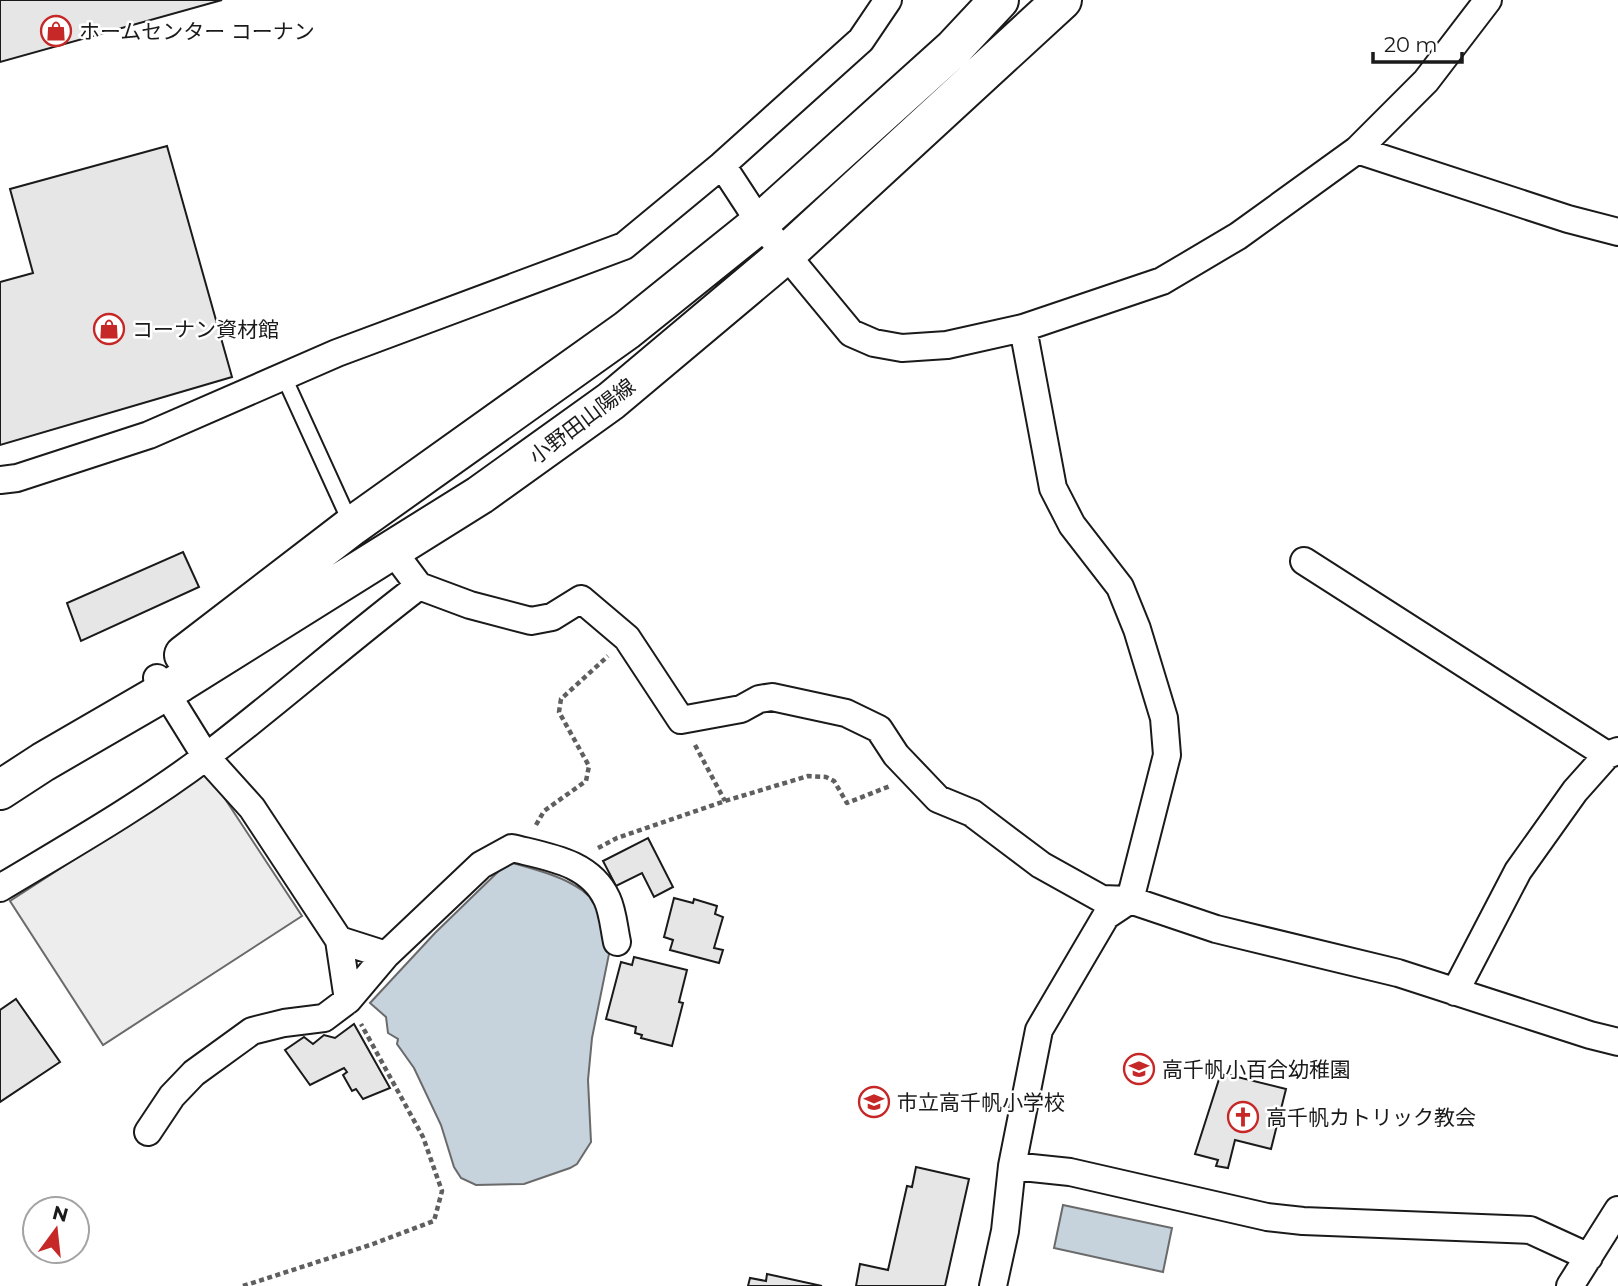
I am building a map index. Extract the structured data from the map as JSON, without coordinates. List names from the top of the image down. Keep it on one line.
{"streets":{"main road":["小野田山陽線"]},"places":{"shop":["ホームセンター コーナン","コーナン資材館"],"school or university":["高千帆小百合幼稚園","市立高千帆小学校"],"church":["高千帆カトリック教会"]},"scale_bar":"20 m","north":"top"}
